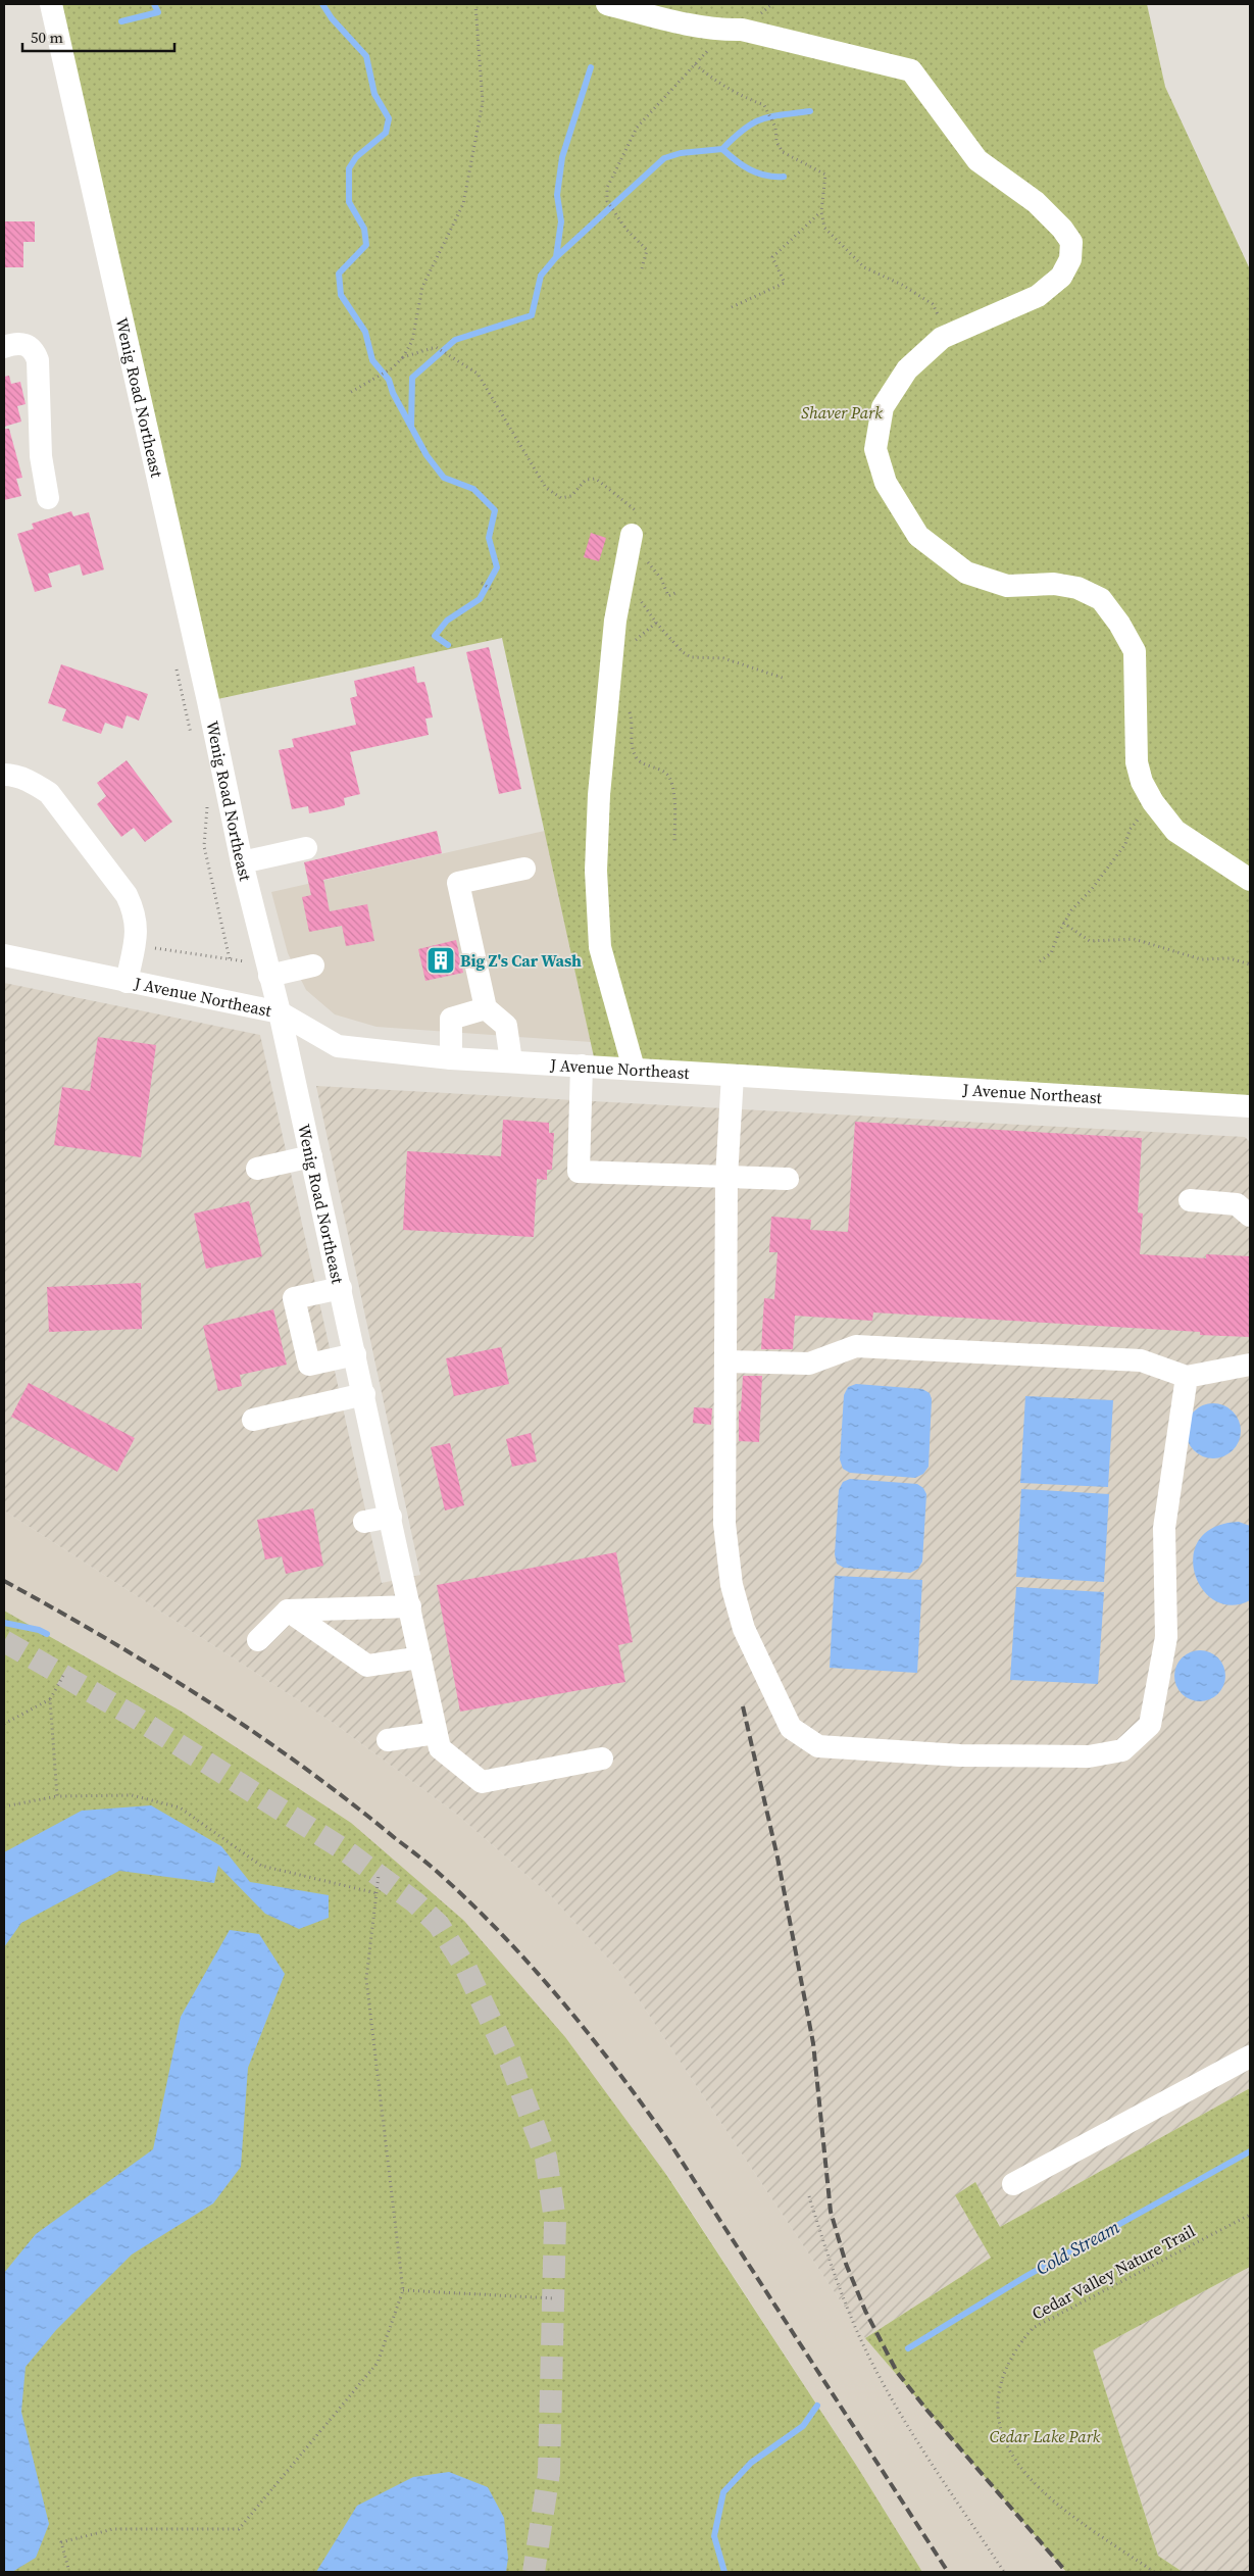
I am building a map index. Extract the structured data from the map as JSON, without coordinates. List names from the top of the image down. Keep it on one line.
{"streets":{"street":["Wenig Road Northeast","J Avenue Northeast"],"path":["Cedar Valley Nature Trail"]},"crossings":[["Wenig Road Northeast","J Avenue Northeast"]],"water":["Cold Stream"],"parks":["Shaver Park","Cedar Lake Park"],"places":{"building":["Big Z's Car Wash"]},"scale_bar":"50 m"}
